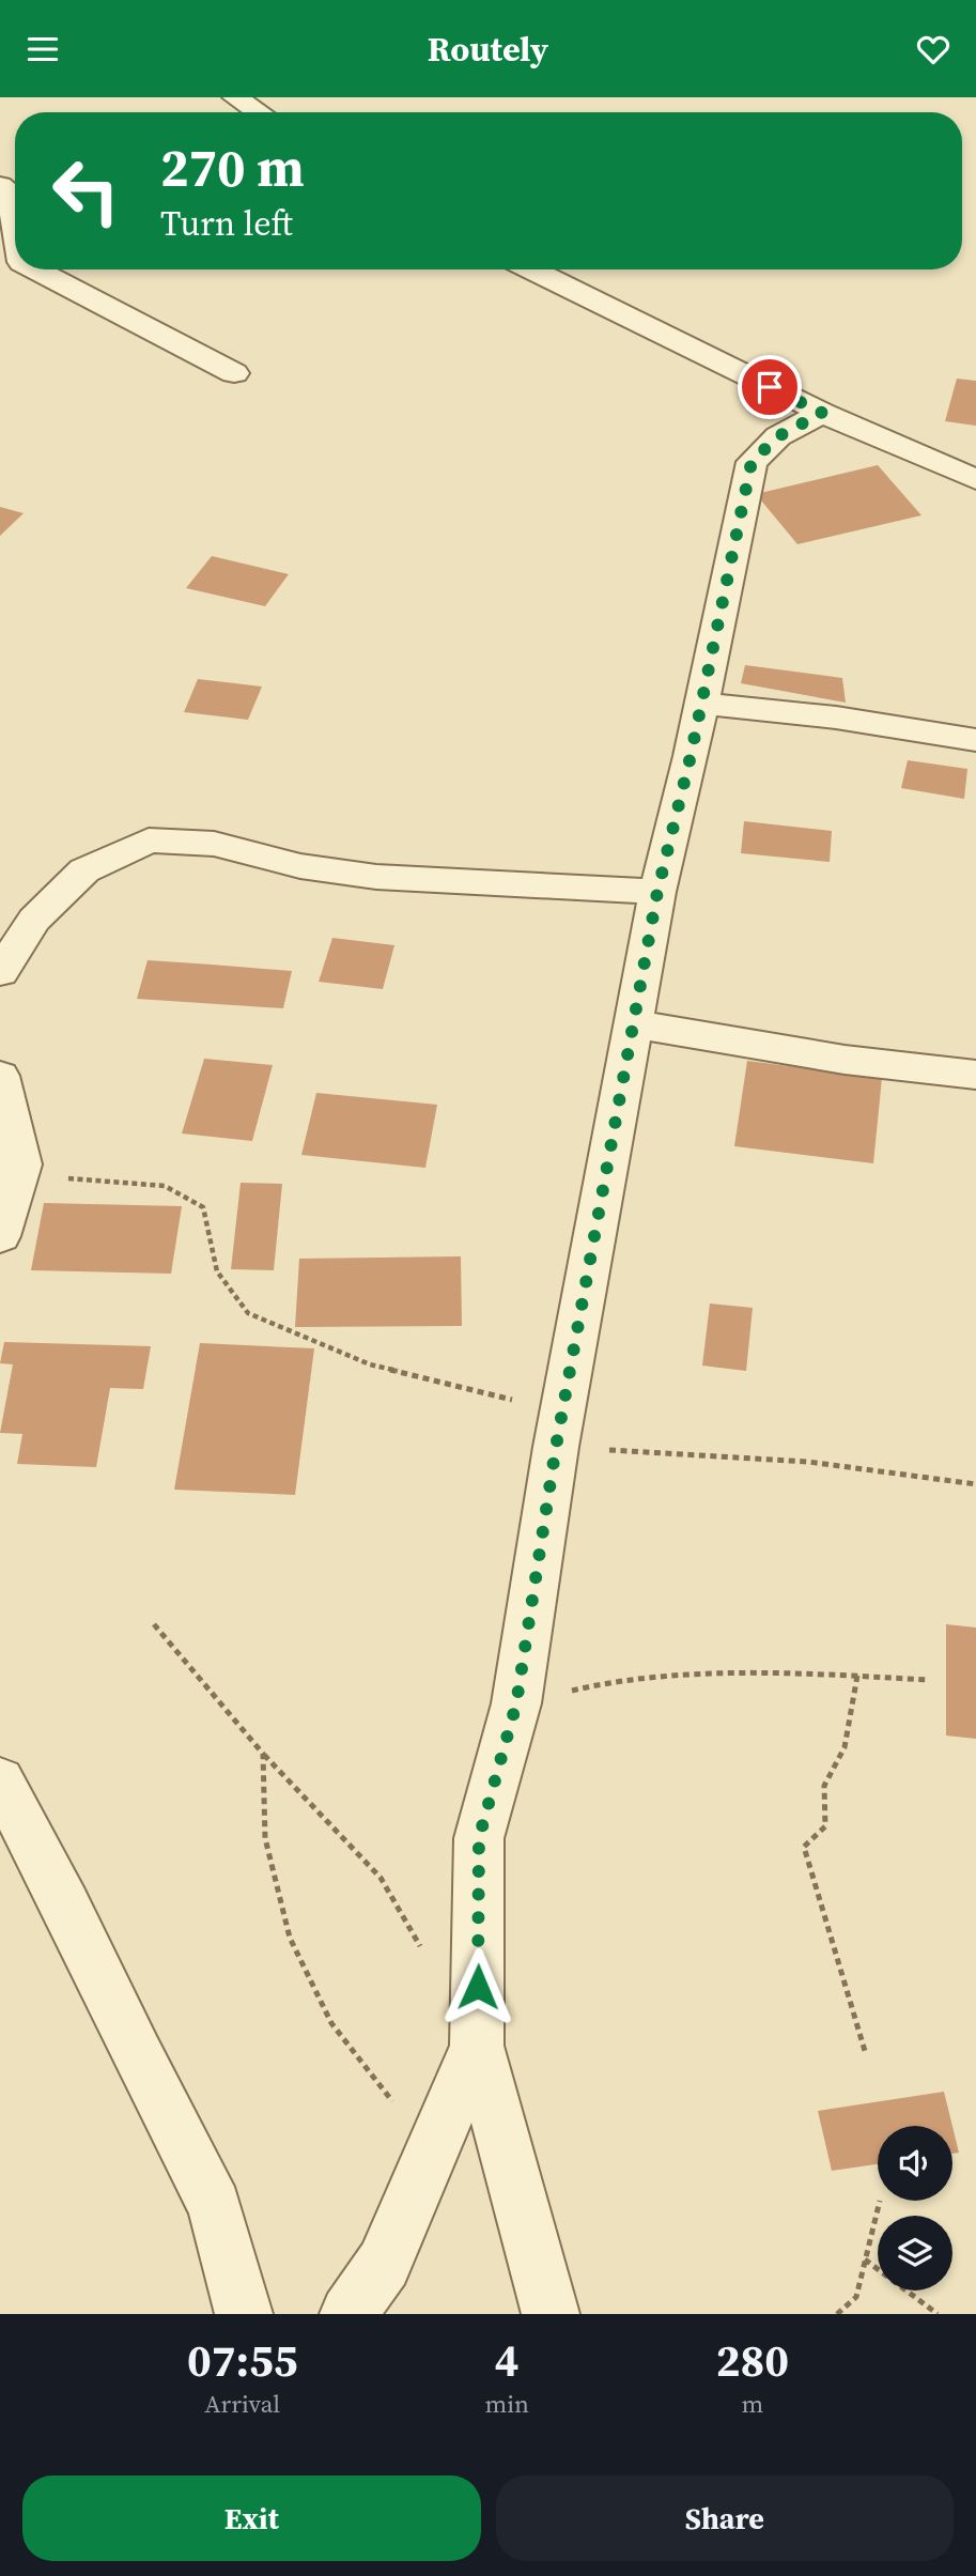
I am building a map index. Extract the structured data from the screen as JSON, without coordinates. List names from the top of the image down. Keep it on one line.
{"page":{"header":"Routely","turn":["270 m","Turn left"],"eta":["07:55","Arrival","4","min","280","m"],"buttons":["Exit","Share"]}}
